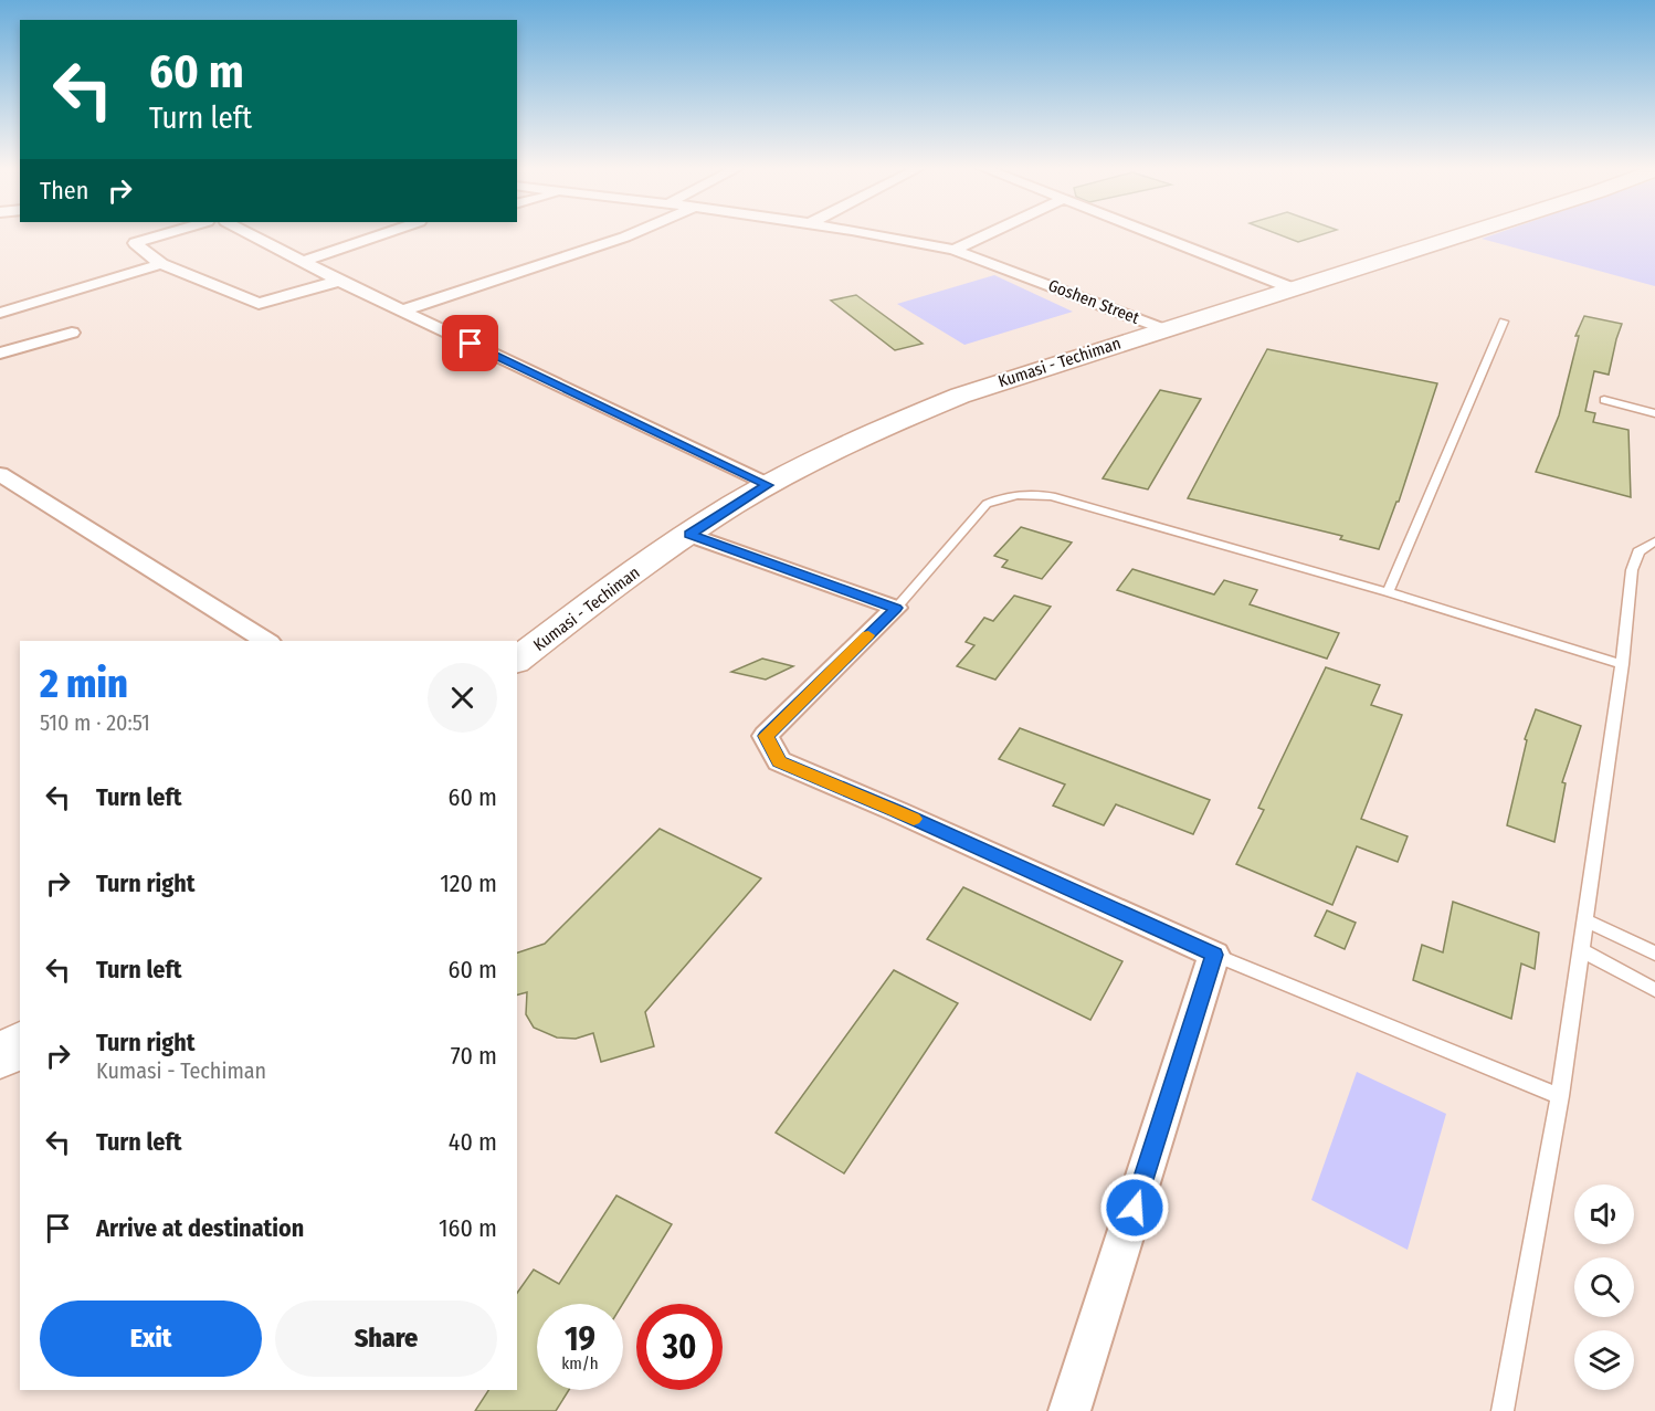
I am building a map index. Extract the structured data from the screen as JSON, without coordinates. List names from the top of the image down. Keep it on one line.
{"streets":{"highway":["Kumasi - Techiman"],"street":["Goshen Street"]},"crossings":[["Goshen Street","Kumasi - Techiman"]],"page":{"turn":["60 m","Turn left"],"then":"Then","heading":["2 min","510 m · 20:51"],"list":[{"name":"Turn left","value":"60 m"},{"name":"Turn right","value":"120 m"},{"name":"Turn left","value":"60 m"},{"name":"Turn right","note":"Kumasi - Techiman","value":"70 m"},{"name":"Turn left","value":"40 m"},{"name":"Arrive at destination","value":"160 m"}],"buttons":["Exit","Share"],"speed":"19 km/h","limit":"30"}}
